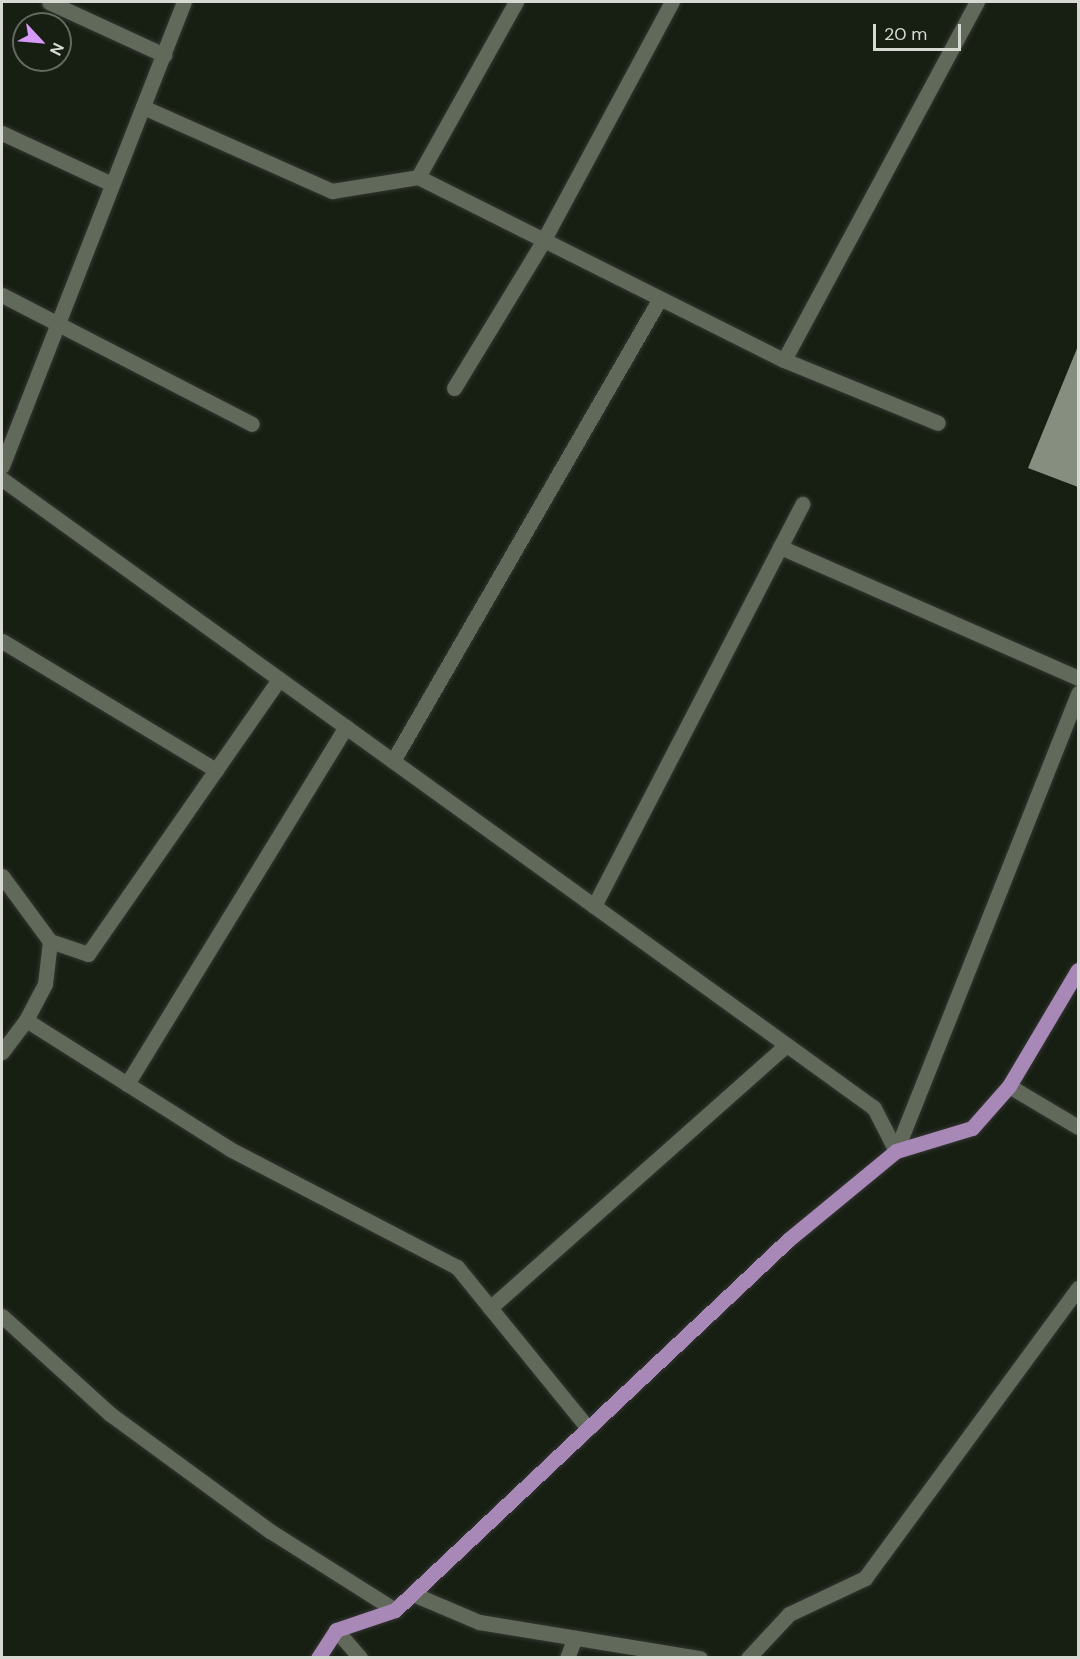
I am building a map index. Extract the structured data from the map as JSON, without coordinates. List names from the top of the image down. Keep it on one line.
{"scale_bar":"20 m","north":"bottom right"}
